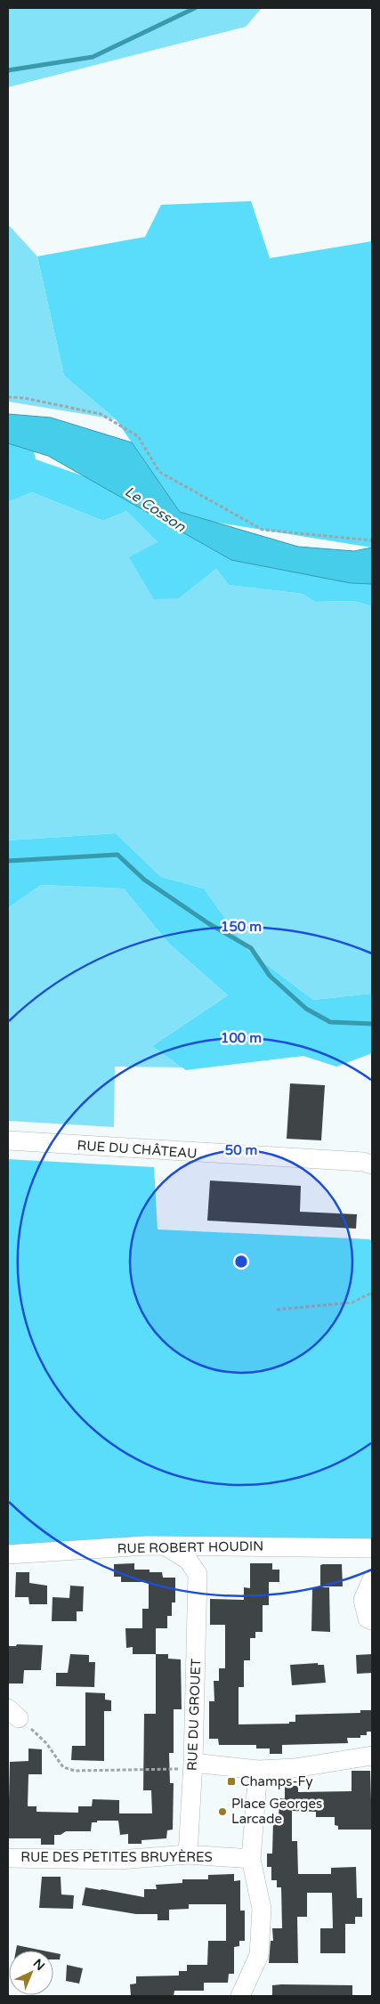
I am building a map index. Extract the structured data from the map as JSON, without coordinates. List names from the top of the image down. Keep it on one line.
{"streets":{"street":["RUE DU CHÂTEAU","RUE ROBERT HOUDIN","RUE DU GROUET","RUE DES PETITES BRUYÈRES"]},"crossings":[["RUE DU GROUET","RUE DES PETITES BRUYÈRES"]],"water":["Le Cosson"],"places":{"transit":["Champs-Fy"],"other":["Place Georges Larcade"]},"north":"top right","rings":["150 m","100 m","50 m"]}
